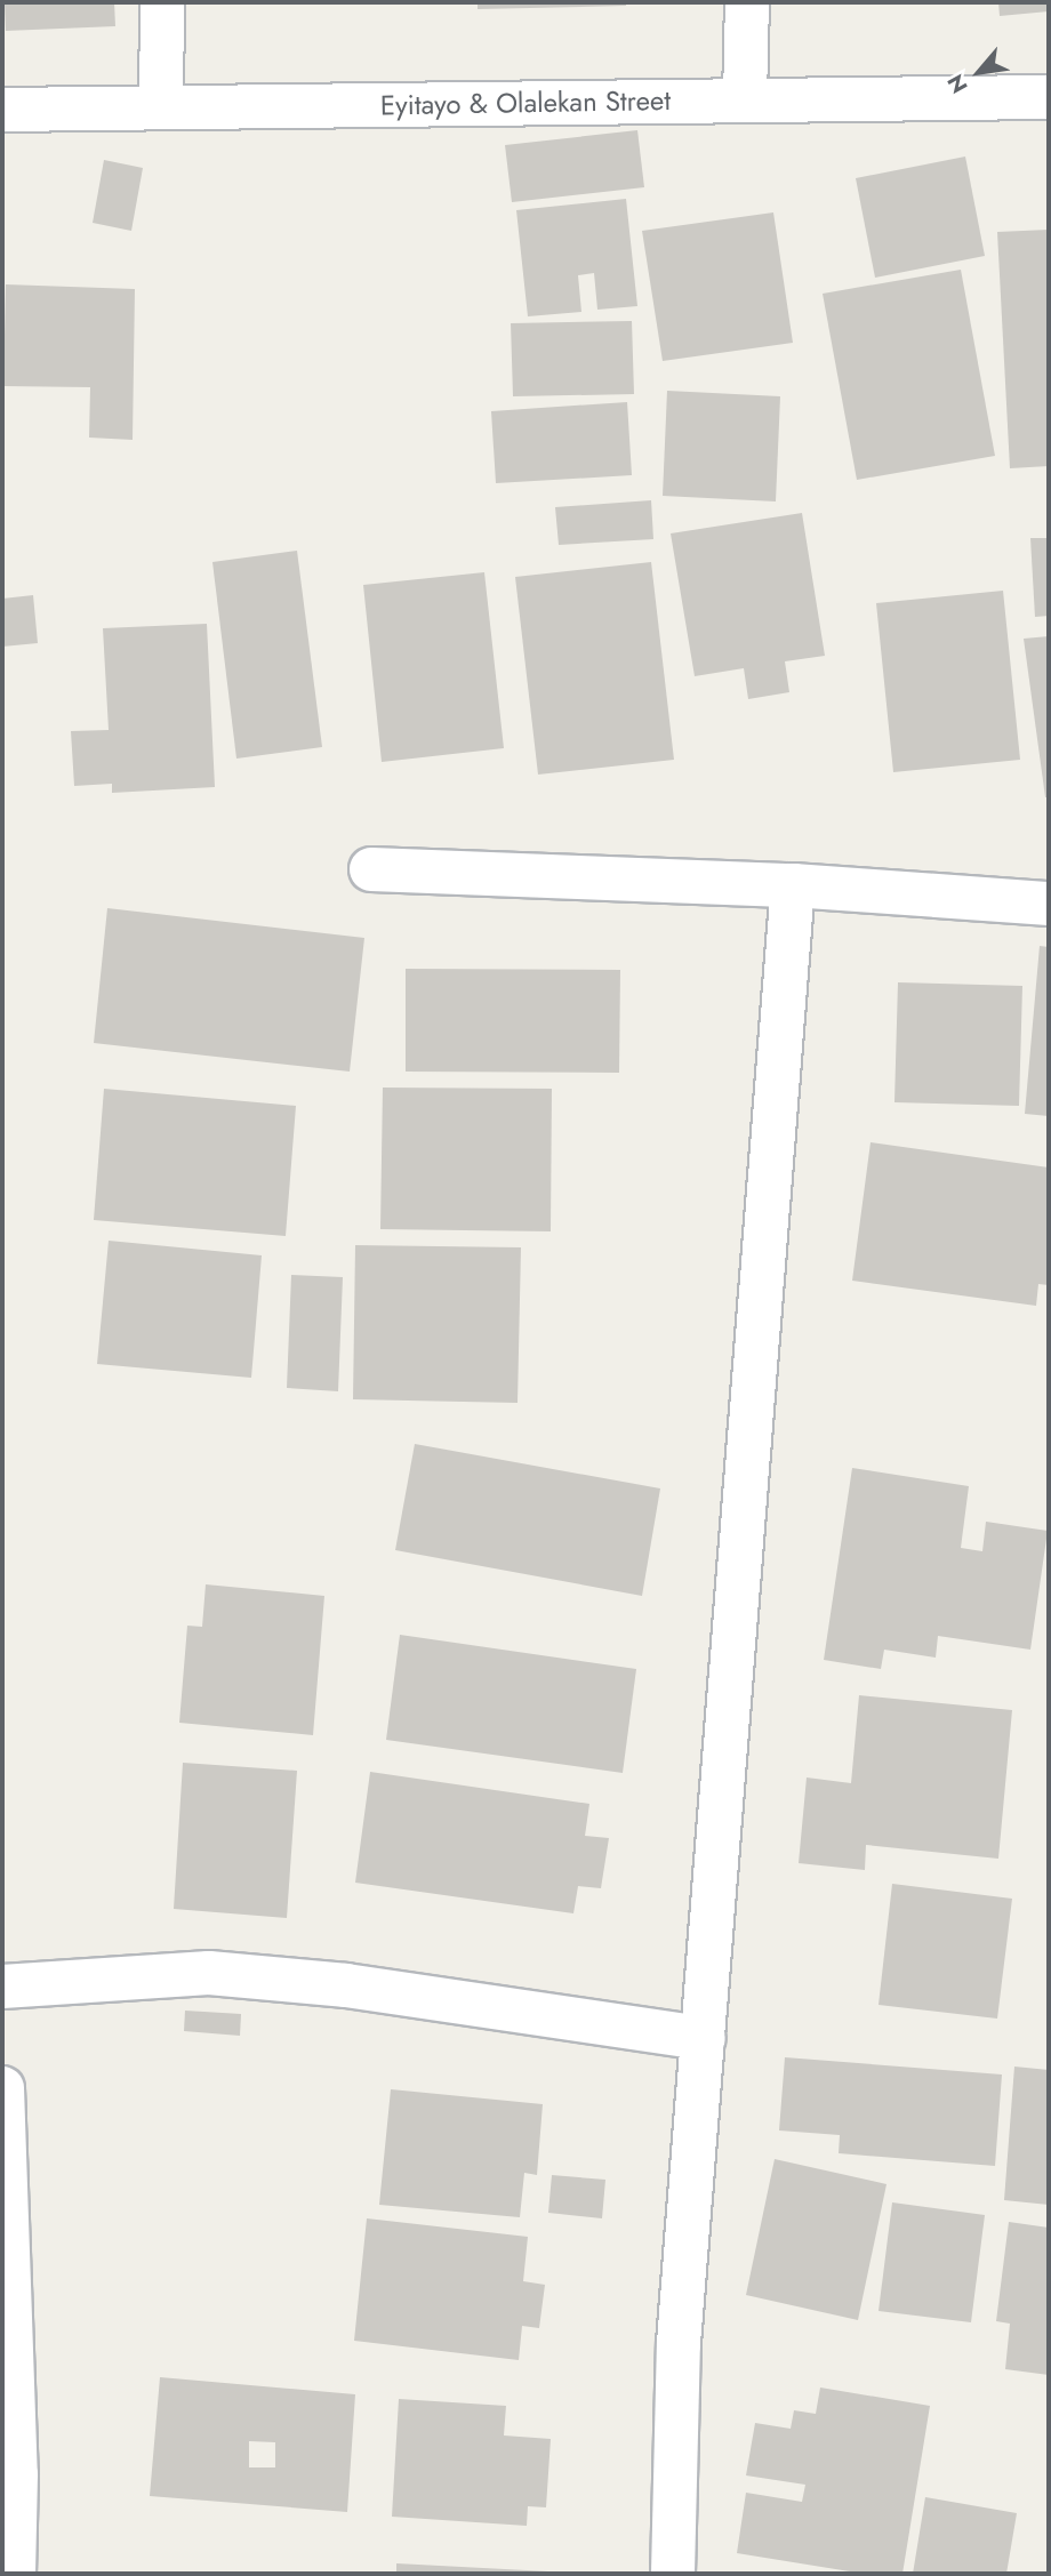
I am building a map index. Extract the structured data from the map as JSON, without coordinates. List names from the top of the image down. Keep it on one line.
{"streets":{"street":["Eyitayo & Olalekan Street"]},"north":"bottom left"}
